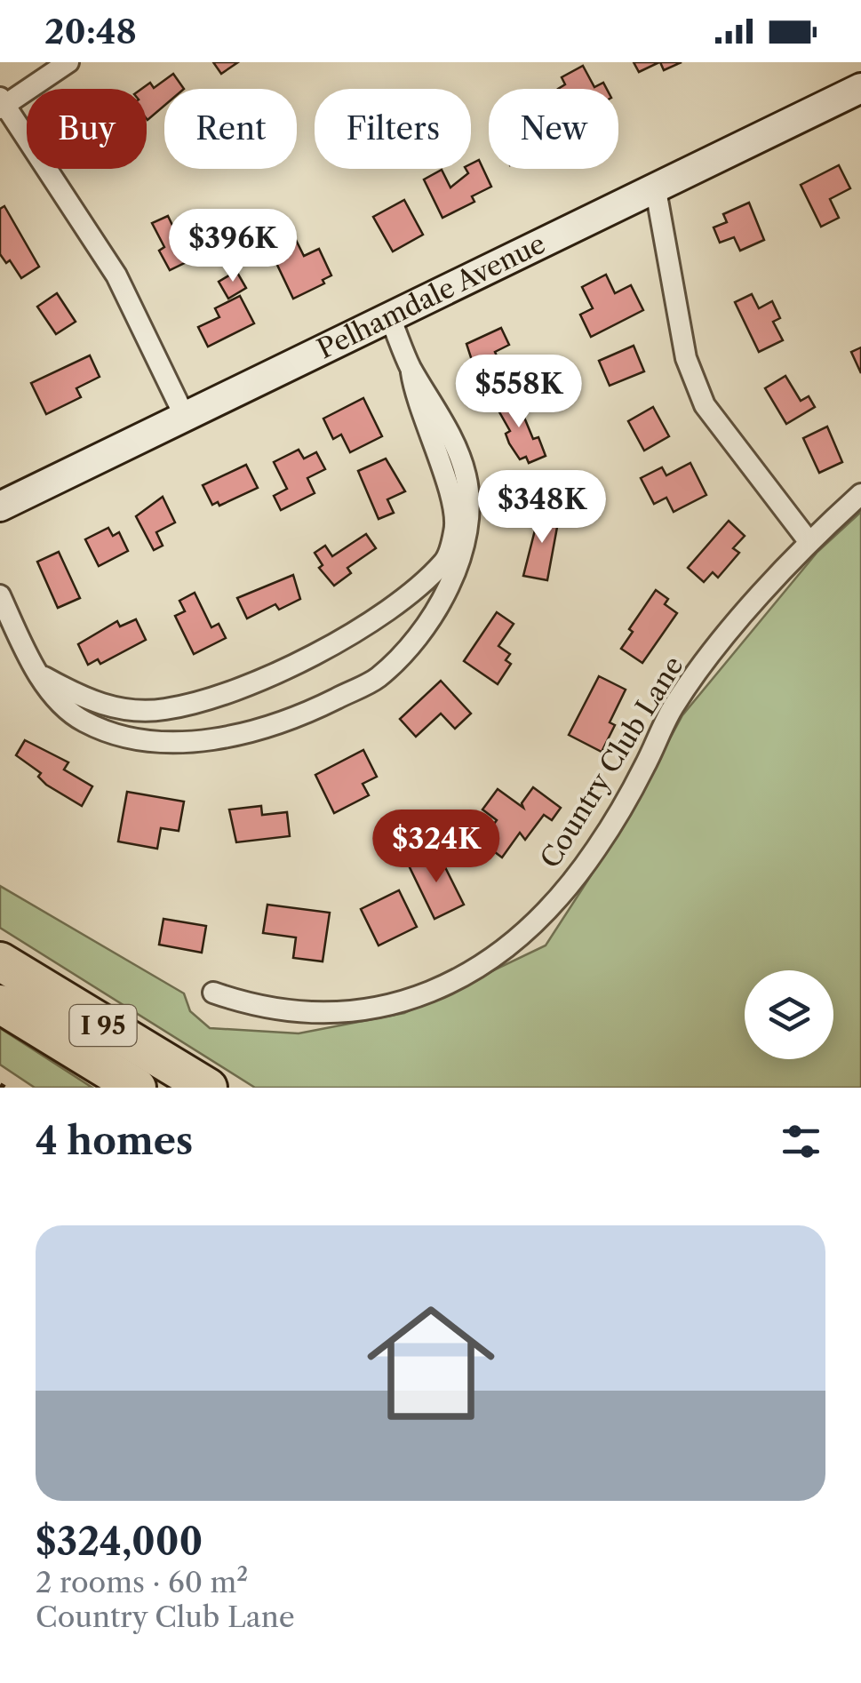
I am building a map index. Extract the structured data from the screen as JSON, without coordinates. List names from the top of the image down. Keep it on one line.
{"streets":{"highway":["I 95"],"street":["Pelhamdale Avenue","Country Club Lane"]},"page":{"status":"20:48","chip":["Buy","Rent","Filters","New"],"price":["$396K","$558K","$348K","$324K"],"heading":"4 homes","list":[{"name":"$324,000","note":"2 rooms · 60 m² · Country Club Lane"}]}}
